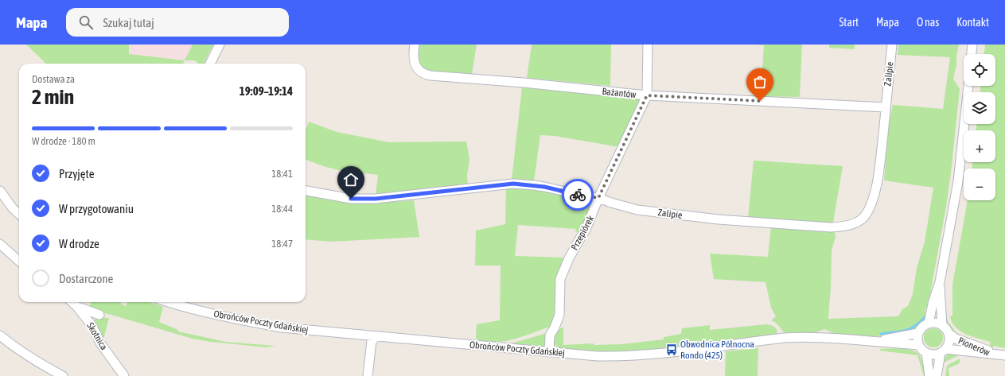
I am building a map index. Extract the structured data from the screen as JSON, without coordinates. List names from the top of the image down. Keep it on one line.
{"streets":{"street":["Zalipie","Bażantów","Przepiórek","Obrońców Poczty Gdańskiej","Skotnica","Pionerów"]},"crossings":[["Zalipie","Bażantów"],["Zalipie","Przepiórek"],["Bażantów","Przepiórek"],["Przepiórek","Obrońców Poczty Gdańskiej"],["Obrońców Poczty Gdańskiej","Pionerów"]],"places":{"bus stop":["Obwodnica Północna Rondo (425)"]},"page":{"header":"Mapa","search":"Szukaj tutaj","nav":["Start","Mapa","O nas","Kontakt"],"map_buttons":["+","−"],"heading":["2 min","Dostawa za","19:09–19:14"],"bar":"W drodze · 180 m","list":[["Przyjęte","18:41"],["W przygotowaniu","18:44"],["W drodze","18:47"],"Dostarczone"]}}
